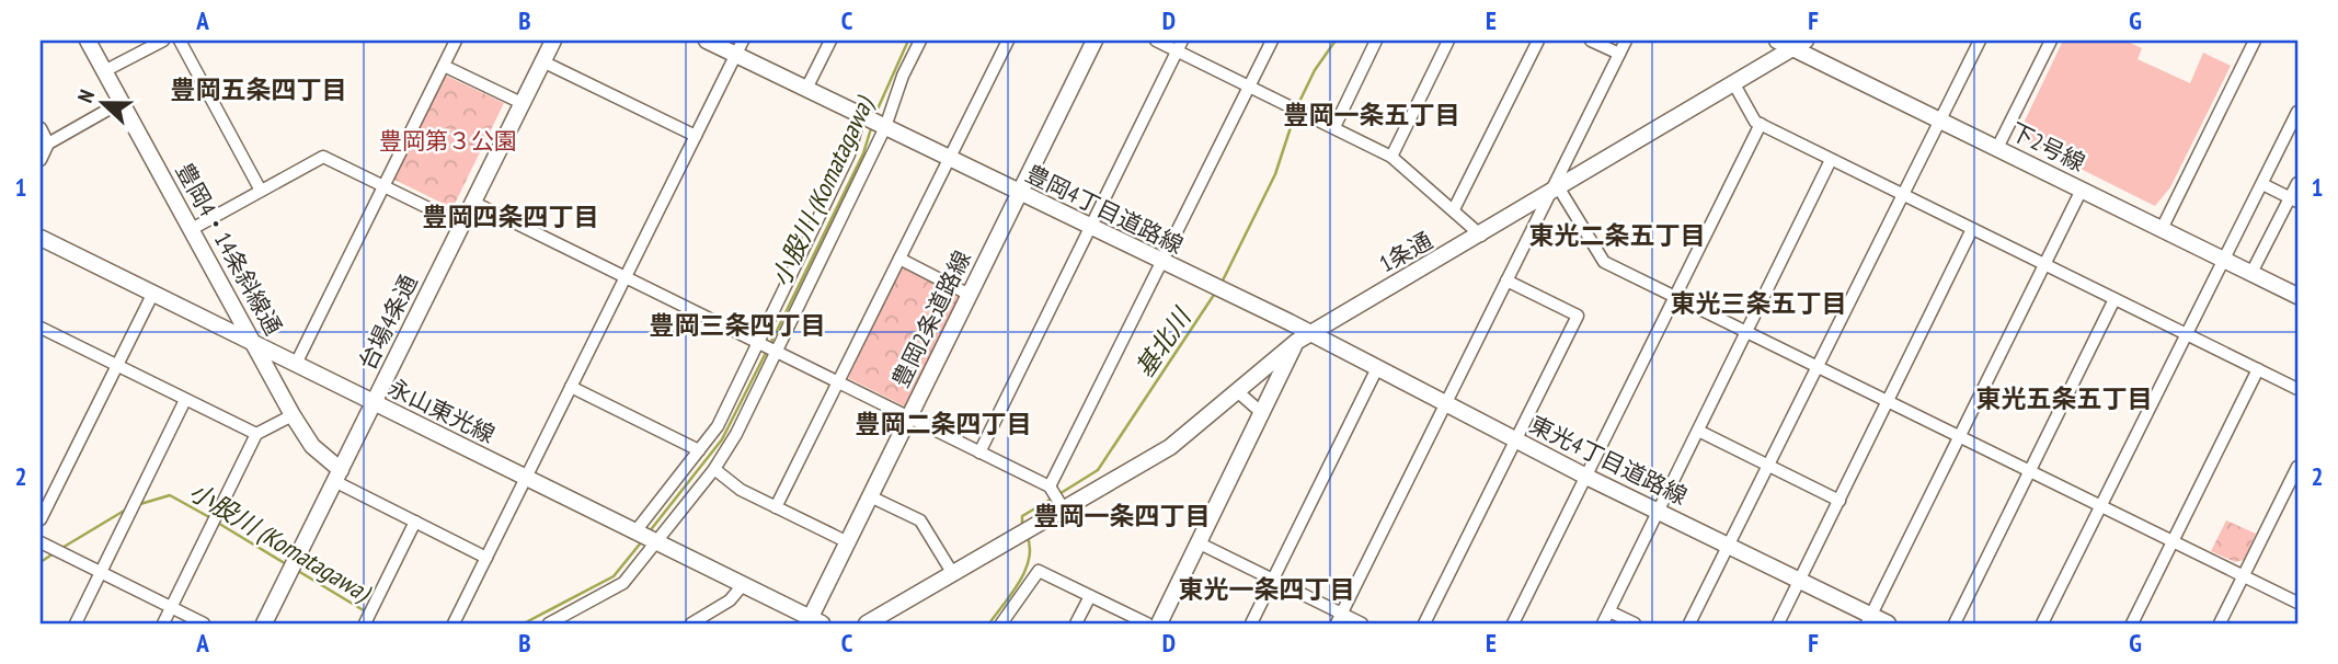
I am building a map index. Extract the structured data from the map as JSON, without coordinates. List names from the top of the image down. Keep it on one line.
{"streets":{"street":["下2号線","豊岡4丁目道路線","豊岡4・14条斜線通","1条通","豊岡2条道路線","台場4条通","永山東光線","東光4丁目道路線"]},"crossings":[["下2号線","1条通"],["豊岡4丁目道路線","1条通"],["豊岡4丁目道路線","豊岡2条道路線"],["豊岡4丁目道路線","東光4丁目道路線"],["豊岡4・14条斜線通","台場4条通"],["豊岡4・14条斜線通","永山東光線"],["1条通","東光4丁目道路線"],["豊岡2条道路線","永山東光線"],["台場4条通","永山東光線"]],"districts":["豊岡五条四丁目","豊岡一条五丁目","豊岡四条四丁目","東光二条五丁目","東光三条五丁目","豊岡三条四丁目","東光五条五丁目","豊岡二条四丁目","豊岡一条四丁目","東光一条四丁目"],"water":["小股川 (Komatagawa)","基北川"],"parks":["豊岡第３公園"],"north":"left","grid":{"columns":["A","B","C","D","E","F","G"],"rows":["1","2"]}}
